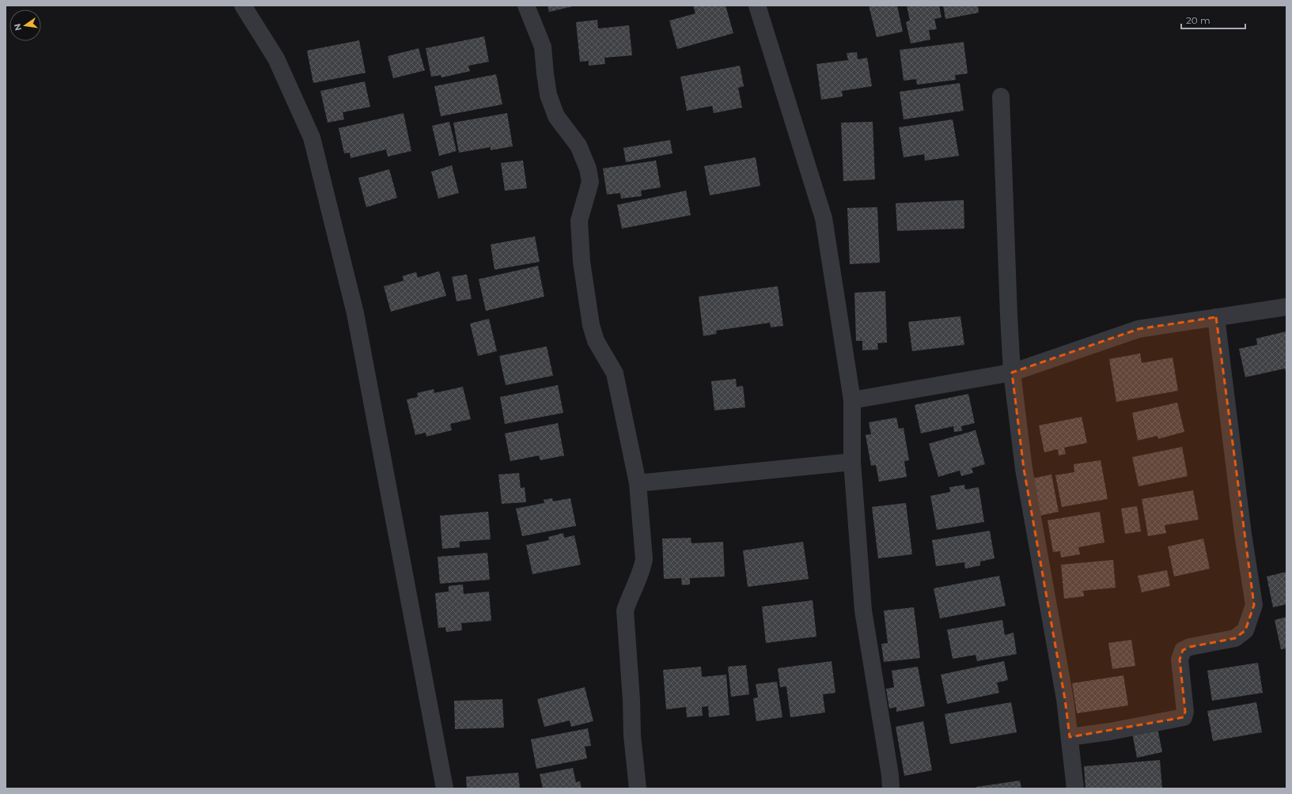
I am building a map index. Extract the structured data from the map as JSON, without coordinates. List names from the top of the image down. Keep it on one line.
{"scale_bar":"20 m","north":"left"}
